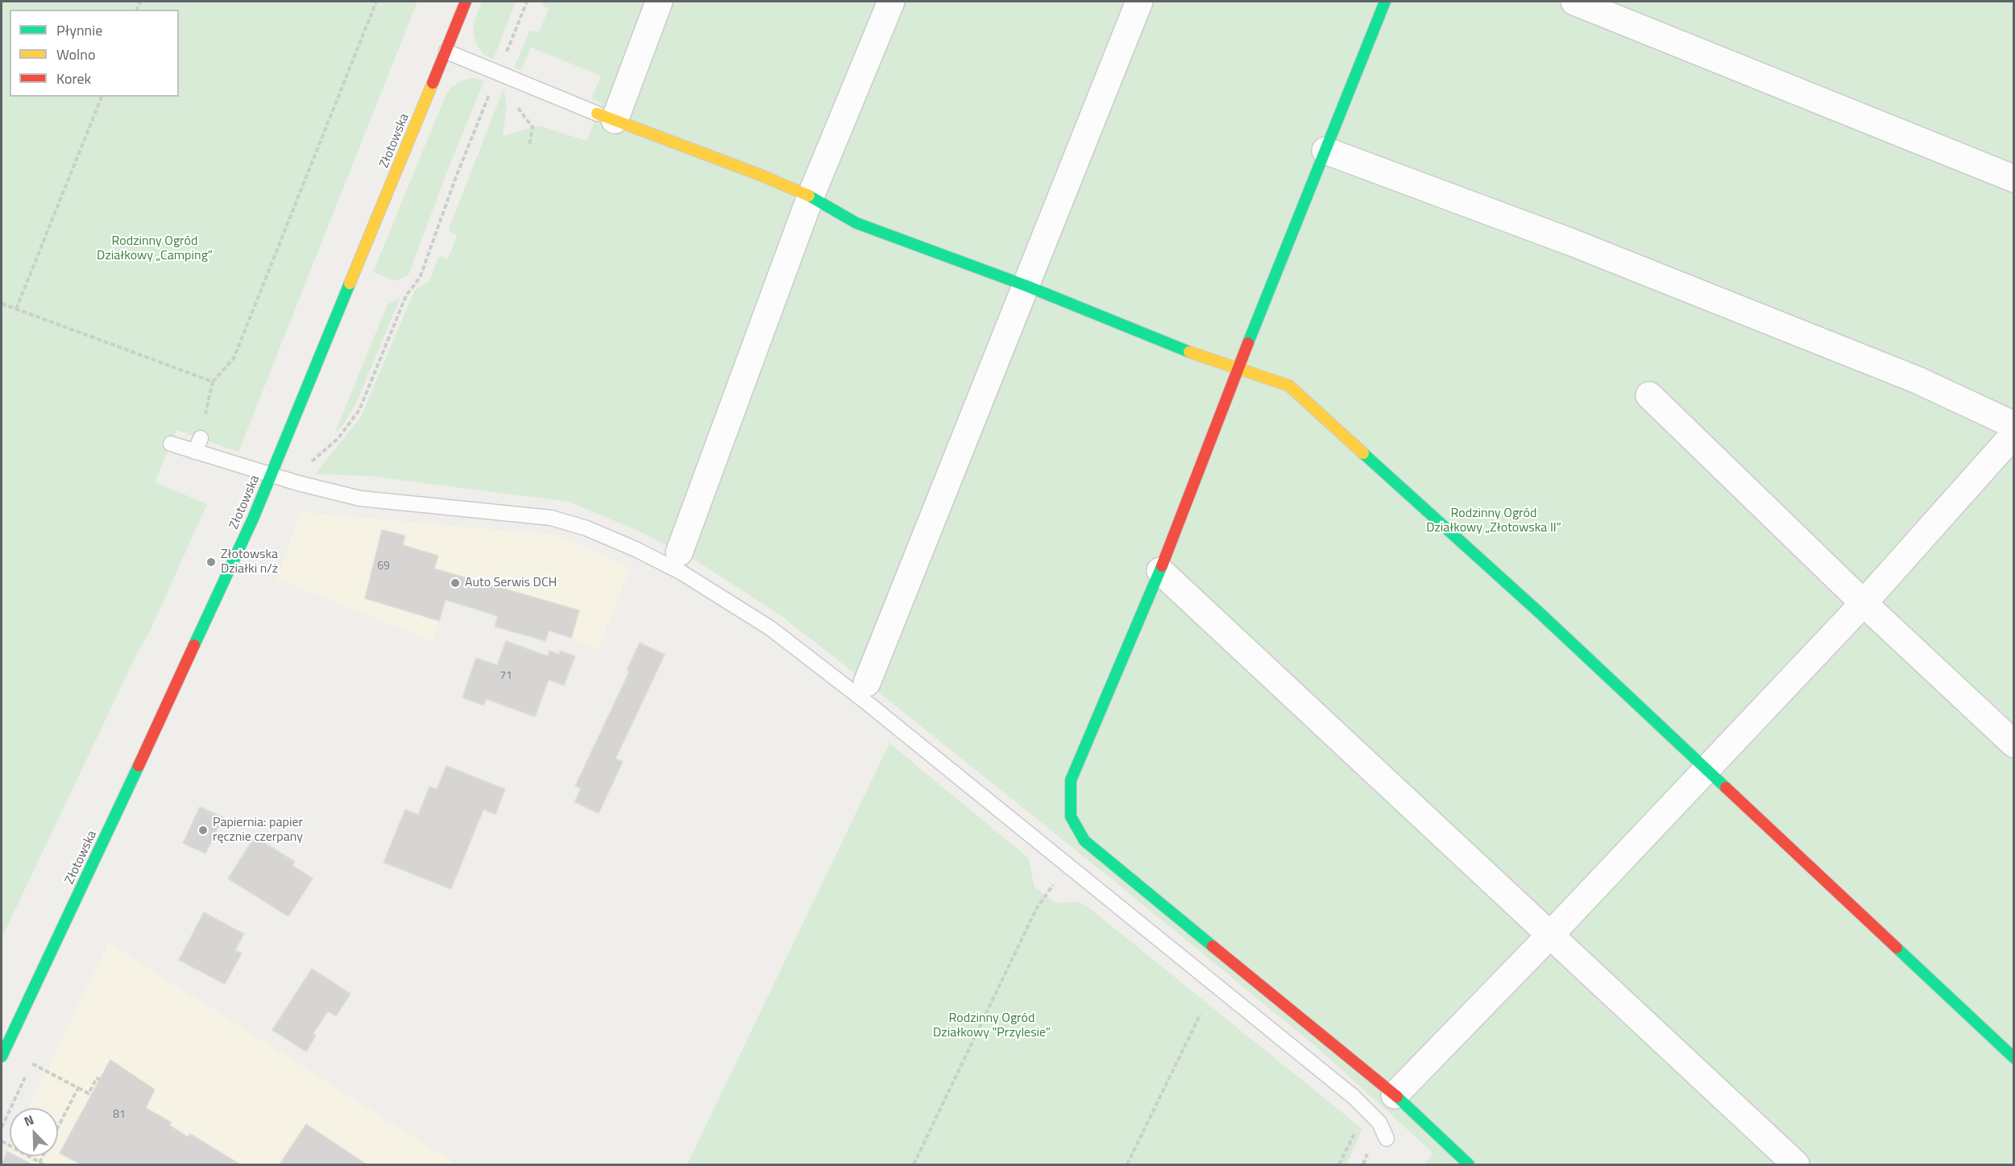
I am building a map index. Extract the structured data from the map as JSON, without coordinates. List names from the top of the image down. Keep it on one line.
{"streets":{"street":["Złotowska"]},"parks":["Rodzinny Ogród Działkowy „Camping”","Rodzinny Ogród Działkowy „Złotowska II”","Rodzinny Ogród Działkowy \"Przylesie\""],"places":["Złotowska Działki n/ż","Auto Serwis DCH","Papiernia: papier ręcznie czerpany"],"house_numbers":["69","71","81"],"legend":["Płynnie","Wolno","Korek"],"north":"top left"}
